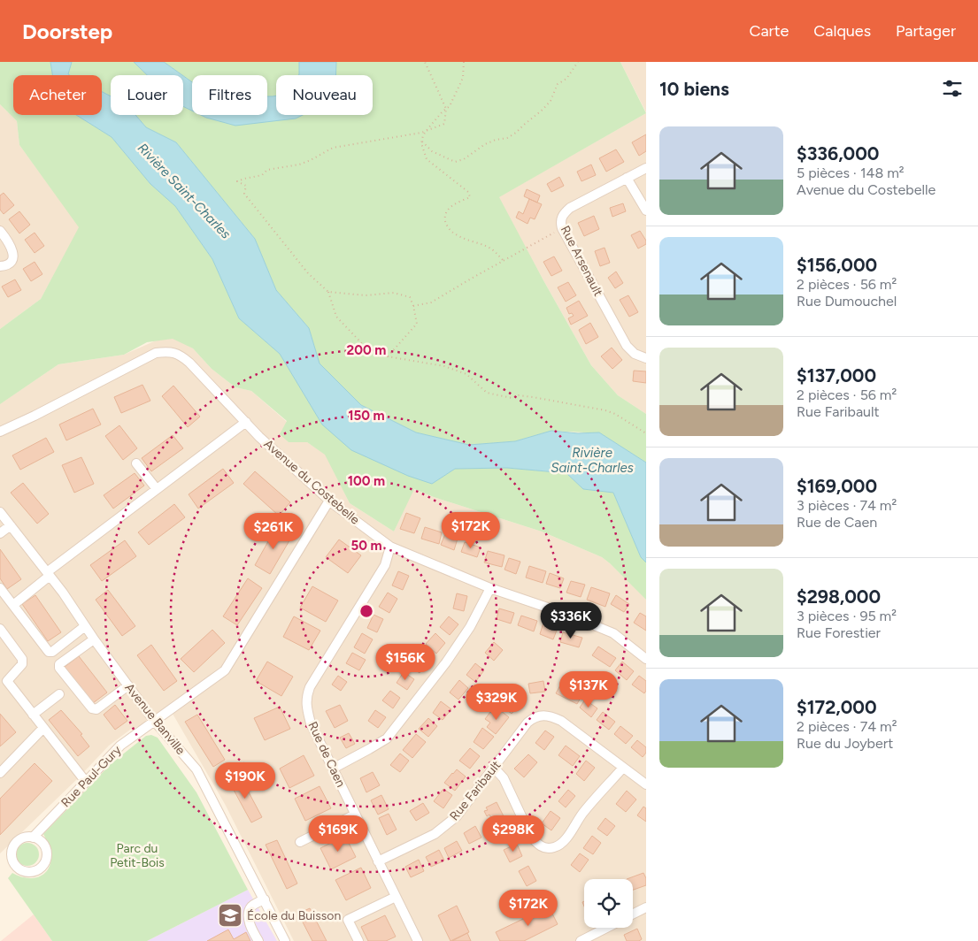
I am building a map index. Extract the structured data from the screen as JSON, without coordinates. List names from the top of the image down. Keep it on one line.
{"streets":{"street":["Rue Arsenault","Avenue du Costebelle","Avenue Banville","Rue de Caen","Rue Paul-Gury","Rue Faribault"]},"crossings":[["Avenue du Costebelle","Rue de Caen"],["Avenue du Costebelle","Rue Paul-Gury"],["Avenue Banville","Rue Paul-Gury"],["Rue de Caen","Rue Faribault"]],"water":["Rivière Saint-Charles"],"parks":["Parc du Petit-Bois"],"places":{"school or university":["École du Buisson"]},"page":{"header":"Doorstep","nav":["Carte","Calques","Partager"],"heading":"10 biens","chip":["Acheter","Louer","Filtres","Nouveau"],"list":[{"name":"$336,000","note":"5 pièces · 148 m² · Avenue du Costebelle"},{"name":"$156,000","note":"2 pièces · 56 m² · Rue Dumouchel"},{"name":"$137,000","note":"2 pièces · 56 m² · Rue Faribault"},{"name":"$169,000","note":"3 pièces · 74 m² · Rue de Caen"},{"name":"$298,000","note":"3 pièces · 95 m² · Rue Forestier"},{"name":"$172,000","note":"2 pièces · 74 m² · Rue du Joybert"}],"price":["$172K","$261K","$336K","$156K","$137K","$329K","$190K","$169K","$298K","$172K"]},"rings":["200 m","150 m","100 m","50 m"]}
